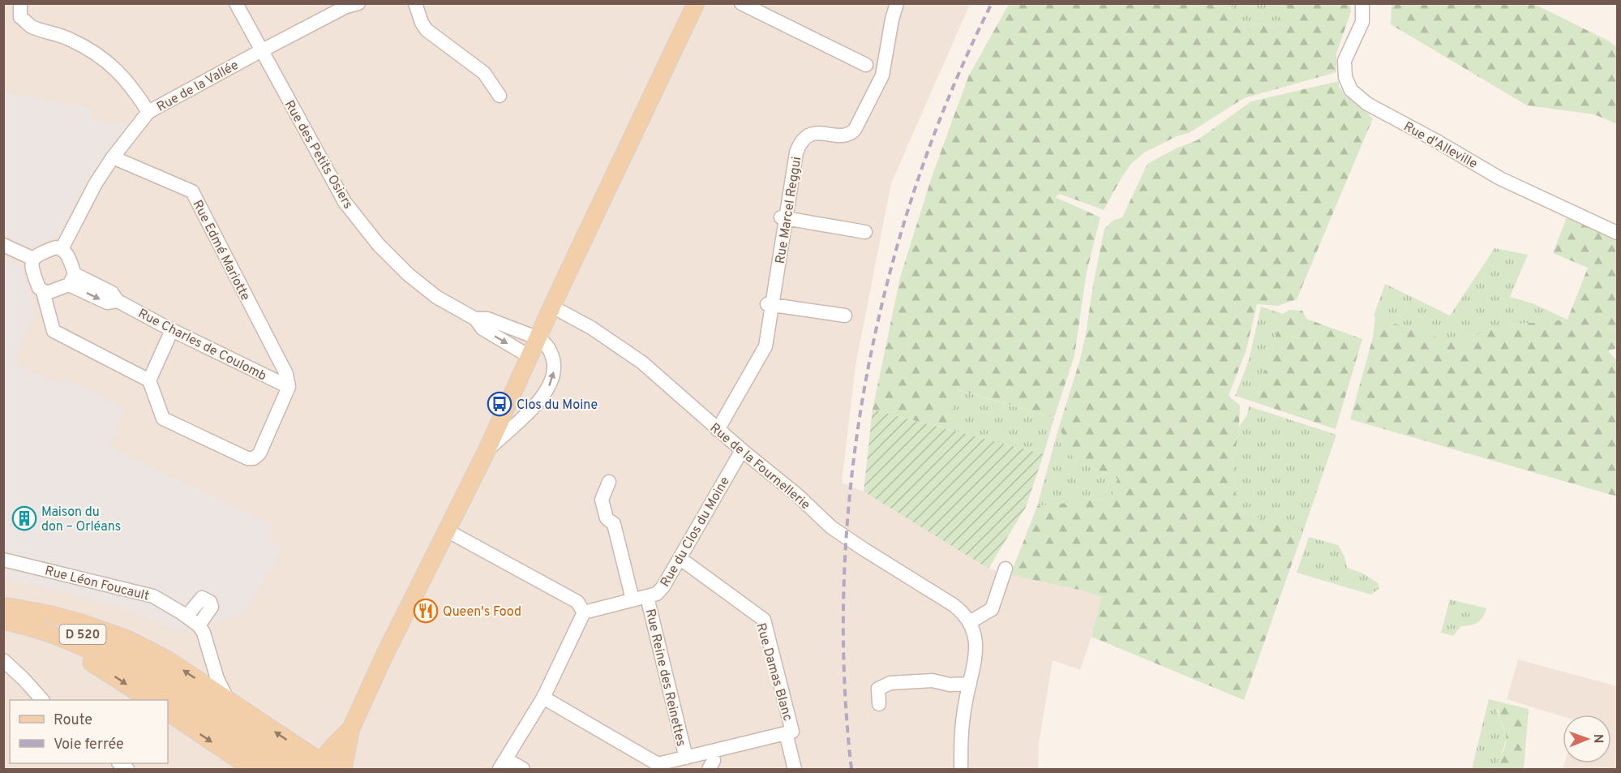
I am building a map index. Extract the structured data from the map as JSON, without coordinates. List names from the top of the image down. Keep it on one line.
{"streets":{"main road":["D 520"],"street":["Rue de la Vallée","Rue d'Alleville","Rue des Petits Osiers","Rue Marcel Reggui","Rue Edmé Mariotte","Rue Charles de Coulomb","Rue de la Fournellerie","Rue du Clos du Moine","Rue Léon Foucault","Rue Damas Blanc","Rue Reine des Reinettes"]},"crossings":[["Rue de la Vallée","Rue des Petits Osiers"],["Rue de la Vallée","Rue Edmé Mariotte"],["Rue de la Vallée","Rue Charles de Coulomb"],["Rue Marcel Reggui","Rue de la Fournellerie"],["Rue Edmé Mariotte","Rue Charles de Coulomb"],["Rue de la Fournellerie","Rue du Clos du Moine"],["Rue du Clos du Moine","Rue Damas Blanc"],["Rue du Clos du Moine","Rue Reine des Reinettes"],["Rue Damas Blanc","Rue Reine des Reinettes"]],"places":{"bus stop":["Clos du Moine"],"building":["Maison du don – Orléans"],"restaurant":["Queen's Food"]},"legend":["Route","Voie ferrée"],"north":"right"}
